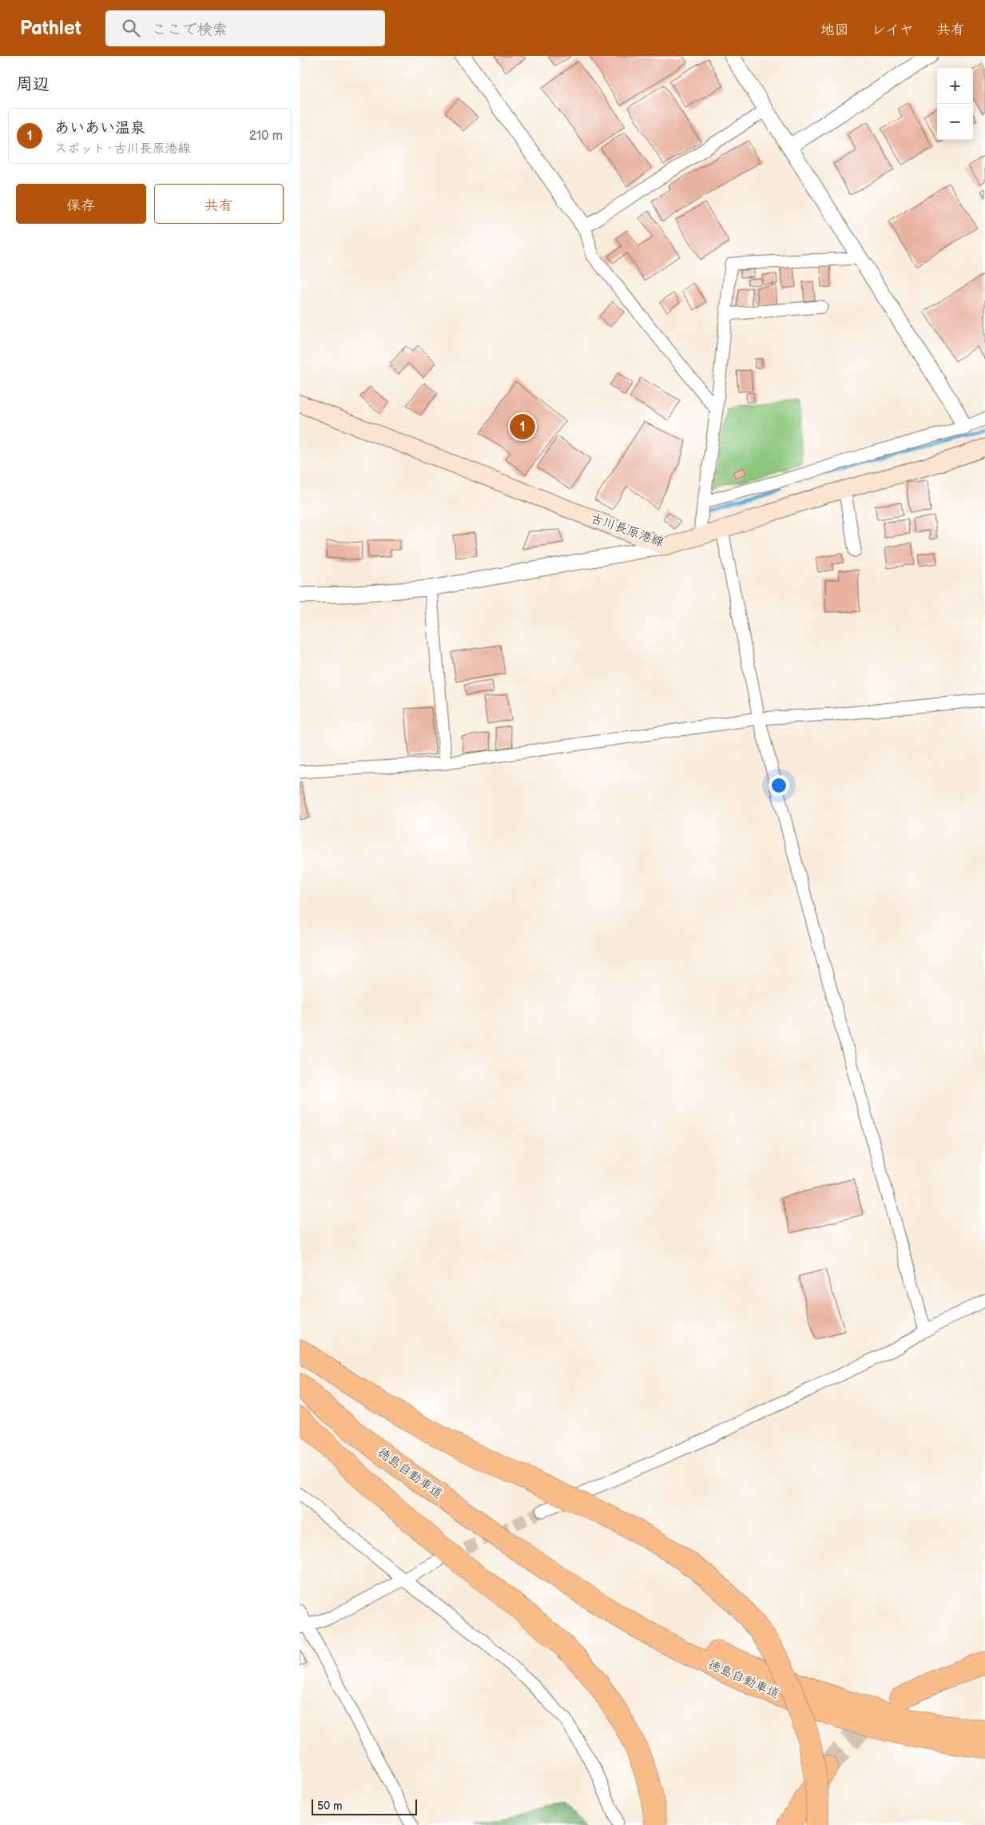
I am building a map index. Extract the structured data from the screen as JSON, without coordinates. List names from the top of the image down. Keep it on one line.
{"streets":{"highway":["徳島自動車道"],"main road":["古川長原港線"]},"scale_bar":"50 m","page":{"header":"Pathlet","search":"ここで検索","nav":["地図","レイヤ","共有"],"heading":"周辺","map_buttons":["+","−"],"list":[{"mark":"1","name":"あいあい温泉","note":"スポット · 古川長原港線","value":"210 m"}],"buttons":["保存","共有"],"pins":"1","scale":"50 m"}}
